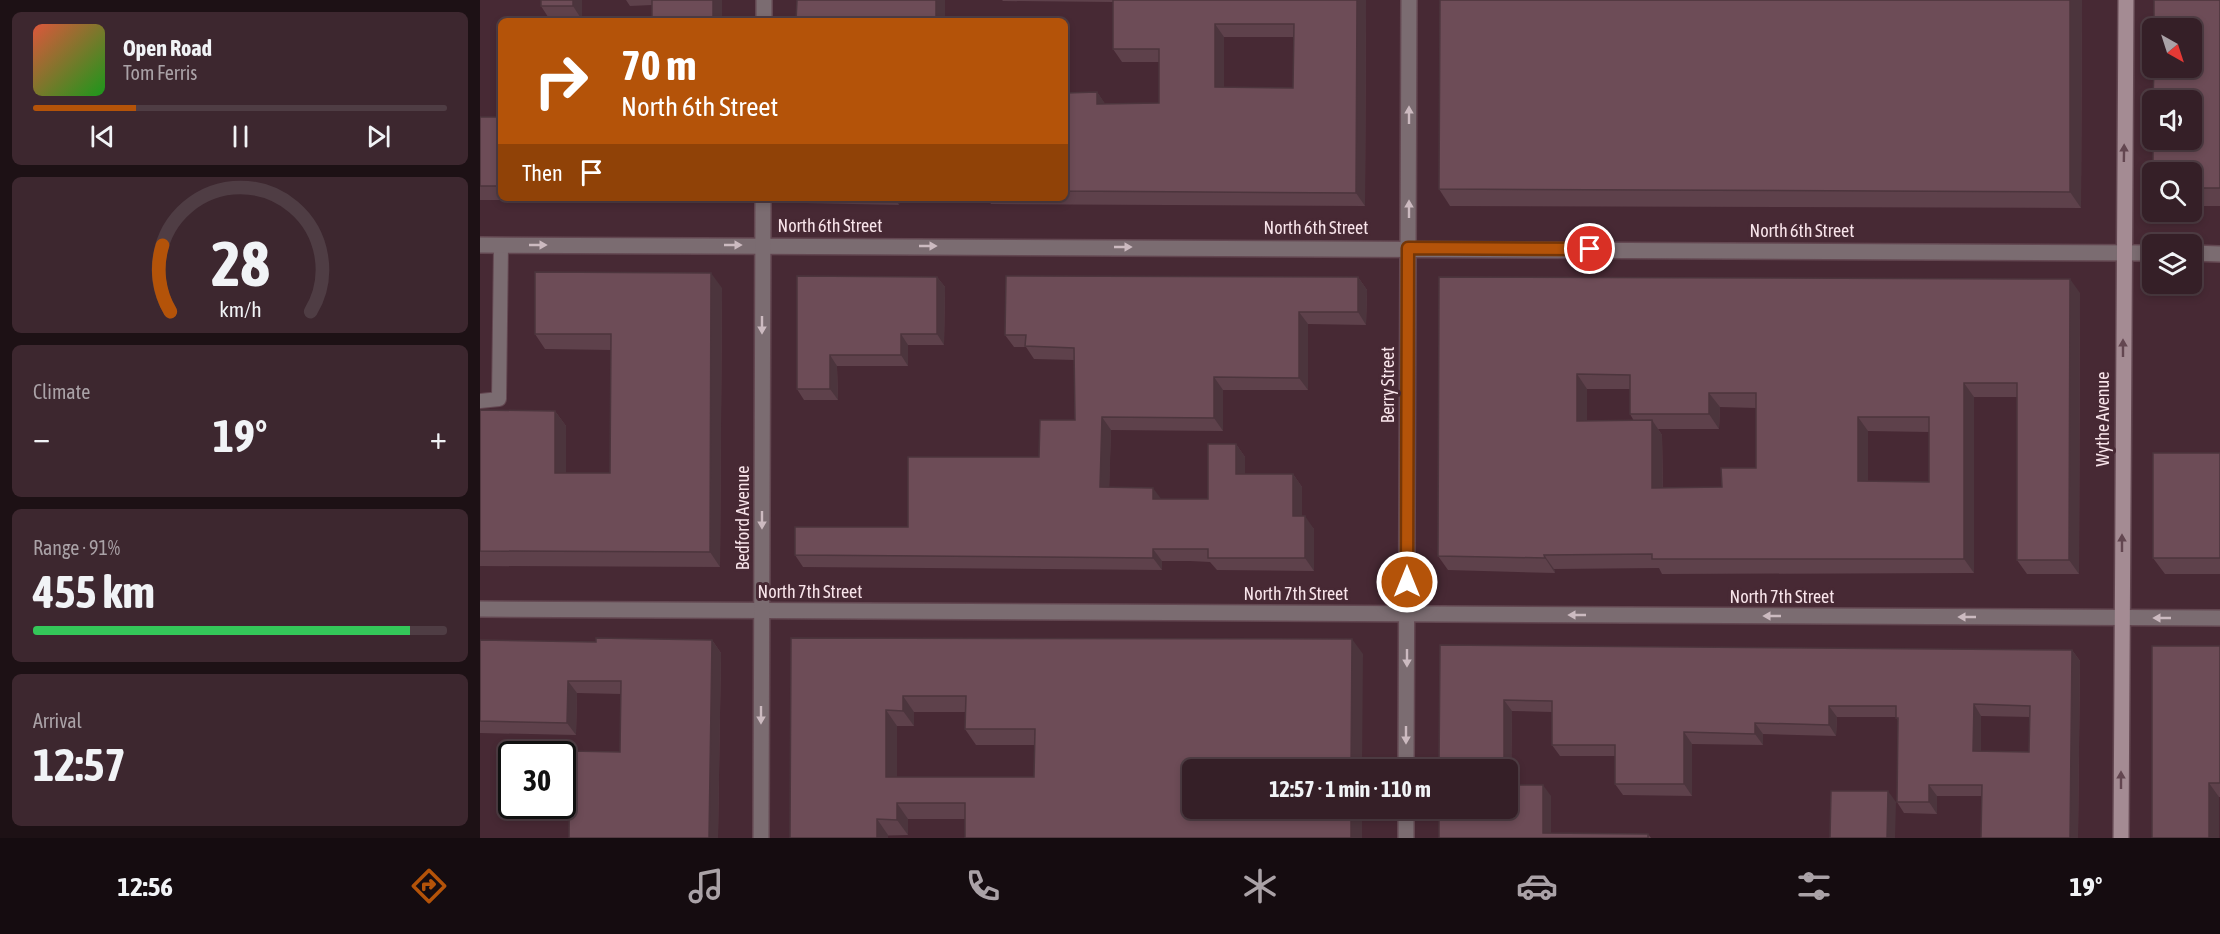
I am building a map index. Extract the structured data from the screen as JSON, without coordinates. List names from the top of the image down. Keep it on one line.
{"streets":{"main road":["Wythe Avenue"],"street":["North 6th Street","Berry Street","Bedford Avenue","North 7th Street"]},"crossings":[["North 6th Street","Berry Street"],["North 6th Street","Wythe Avenue"],["North 6th Street","Bedford Avenue"],["Berry Street","North 7th Street"],["Wythe Avenue","North 7th Street"],["Bedford Avenue","North 7th Street"]],"one_way":["North 6th Street","Wythe Avenue","Bedford Avenue","North 7th Street"],"north":"bottom right","page":{"turn":["70 m","North 6th Street"],"song":["Open Road","Tom Ferris"],"then":"Then","tile":["Climate",["Range · 91%","455 km"],["Arrival","12:57"]],"heat":["−","19°","+"],"limit":"30","trip":"12:57 · 1 min · 110 m","tabs":["12:56","19°"],"gauge":["28","km/h"]}}
